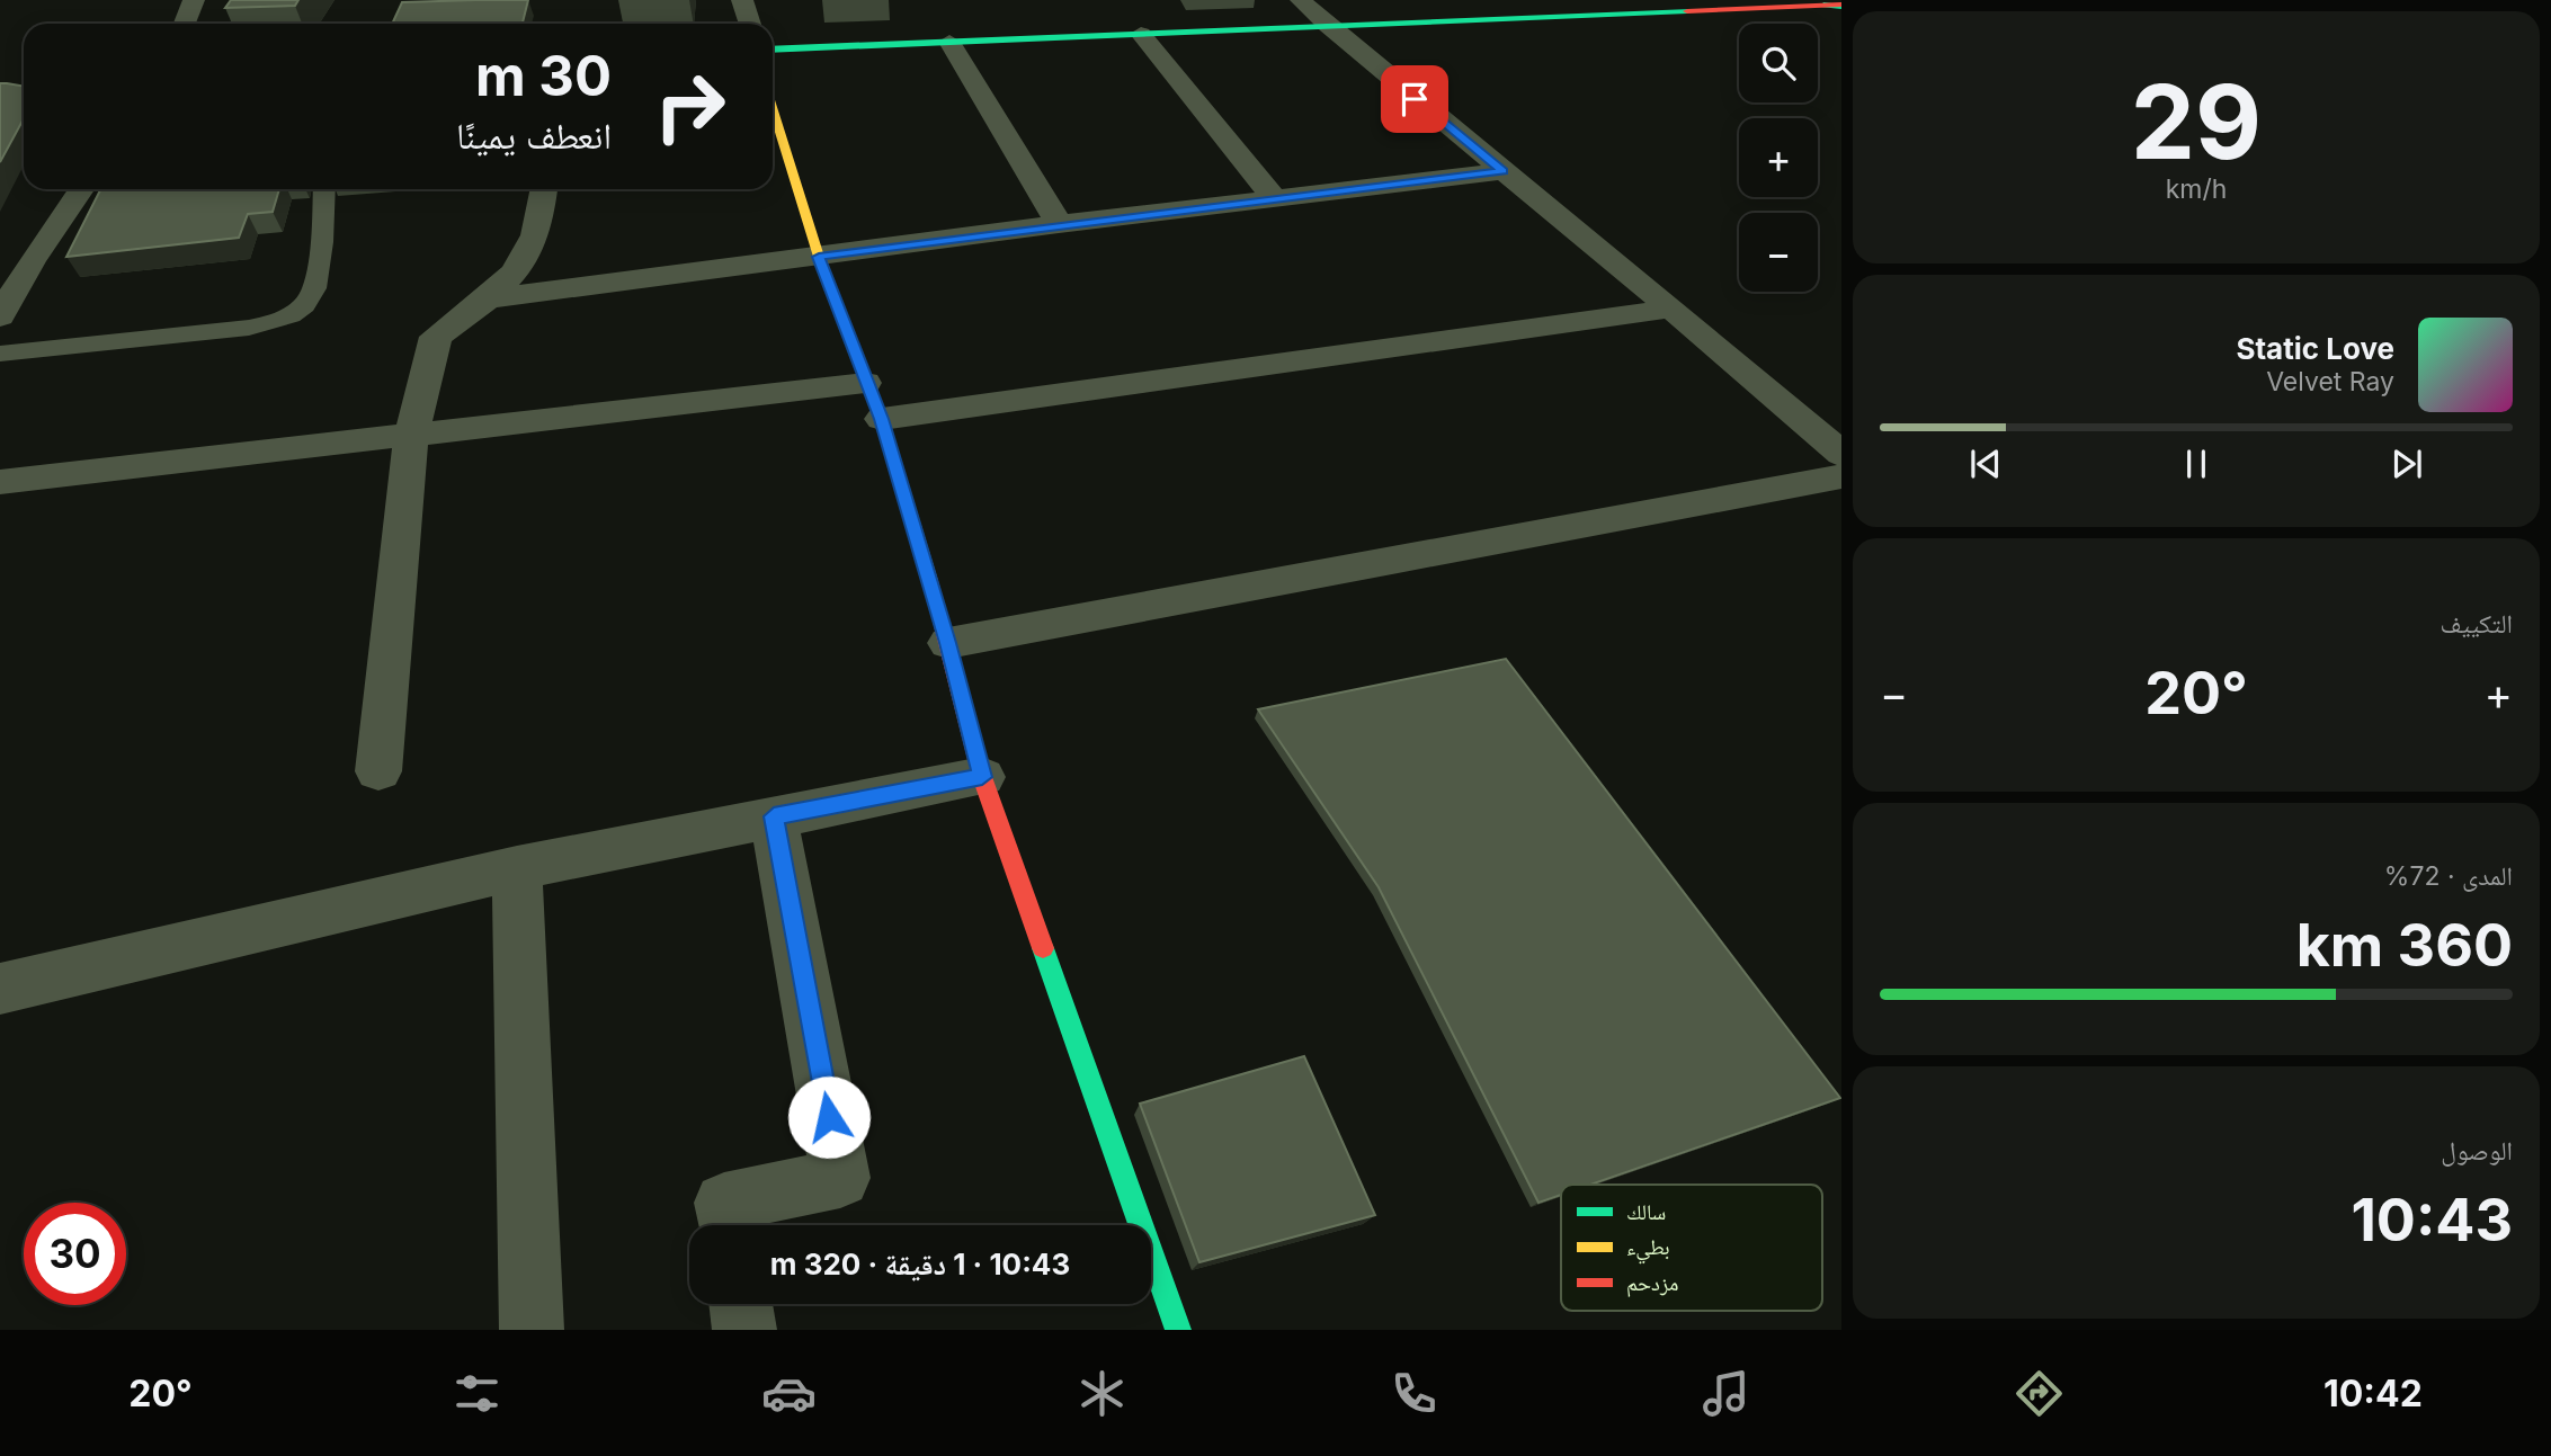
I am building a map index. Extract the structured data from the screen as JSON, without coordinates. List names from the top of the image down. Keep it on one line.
{"legend":["سالك","بطيء","مزدحم"],"page":{"tile":[["29","km/h"],"التكييف",["المدى · 72%","360 km"],["الوصول","10:43"]],"map_buttons":["+","−"],"turn":["30 m","انعطف يمينًا"],"song":["Static Love","Velvet Ray"],"heat":["−","20°","+"],"limit":"30","trip":"10:43 · 1 دقيقة · 320 m","tabs":["10:42","20°"]}}
